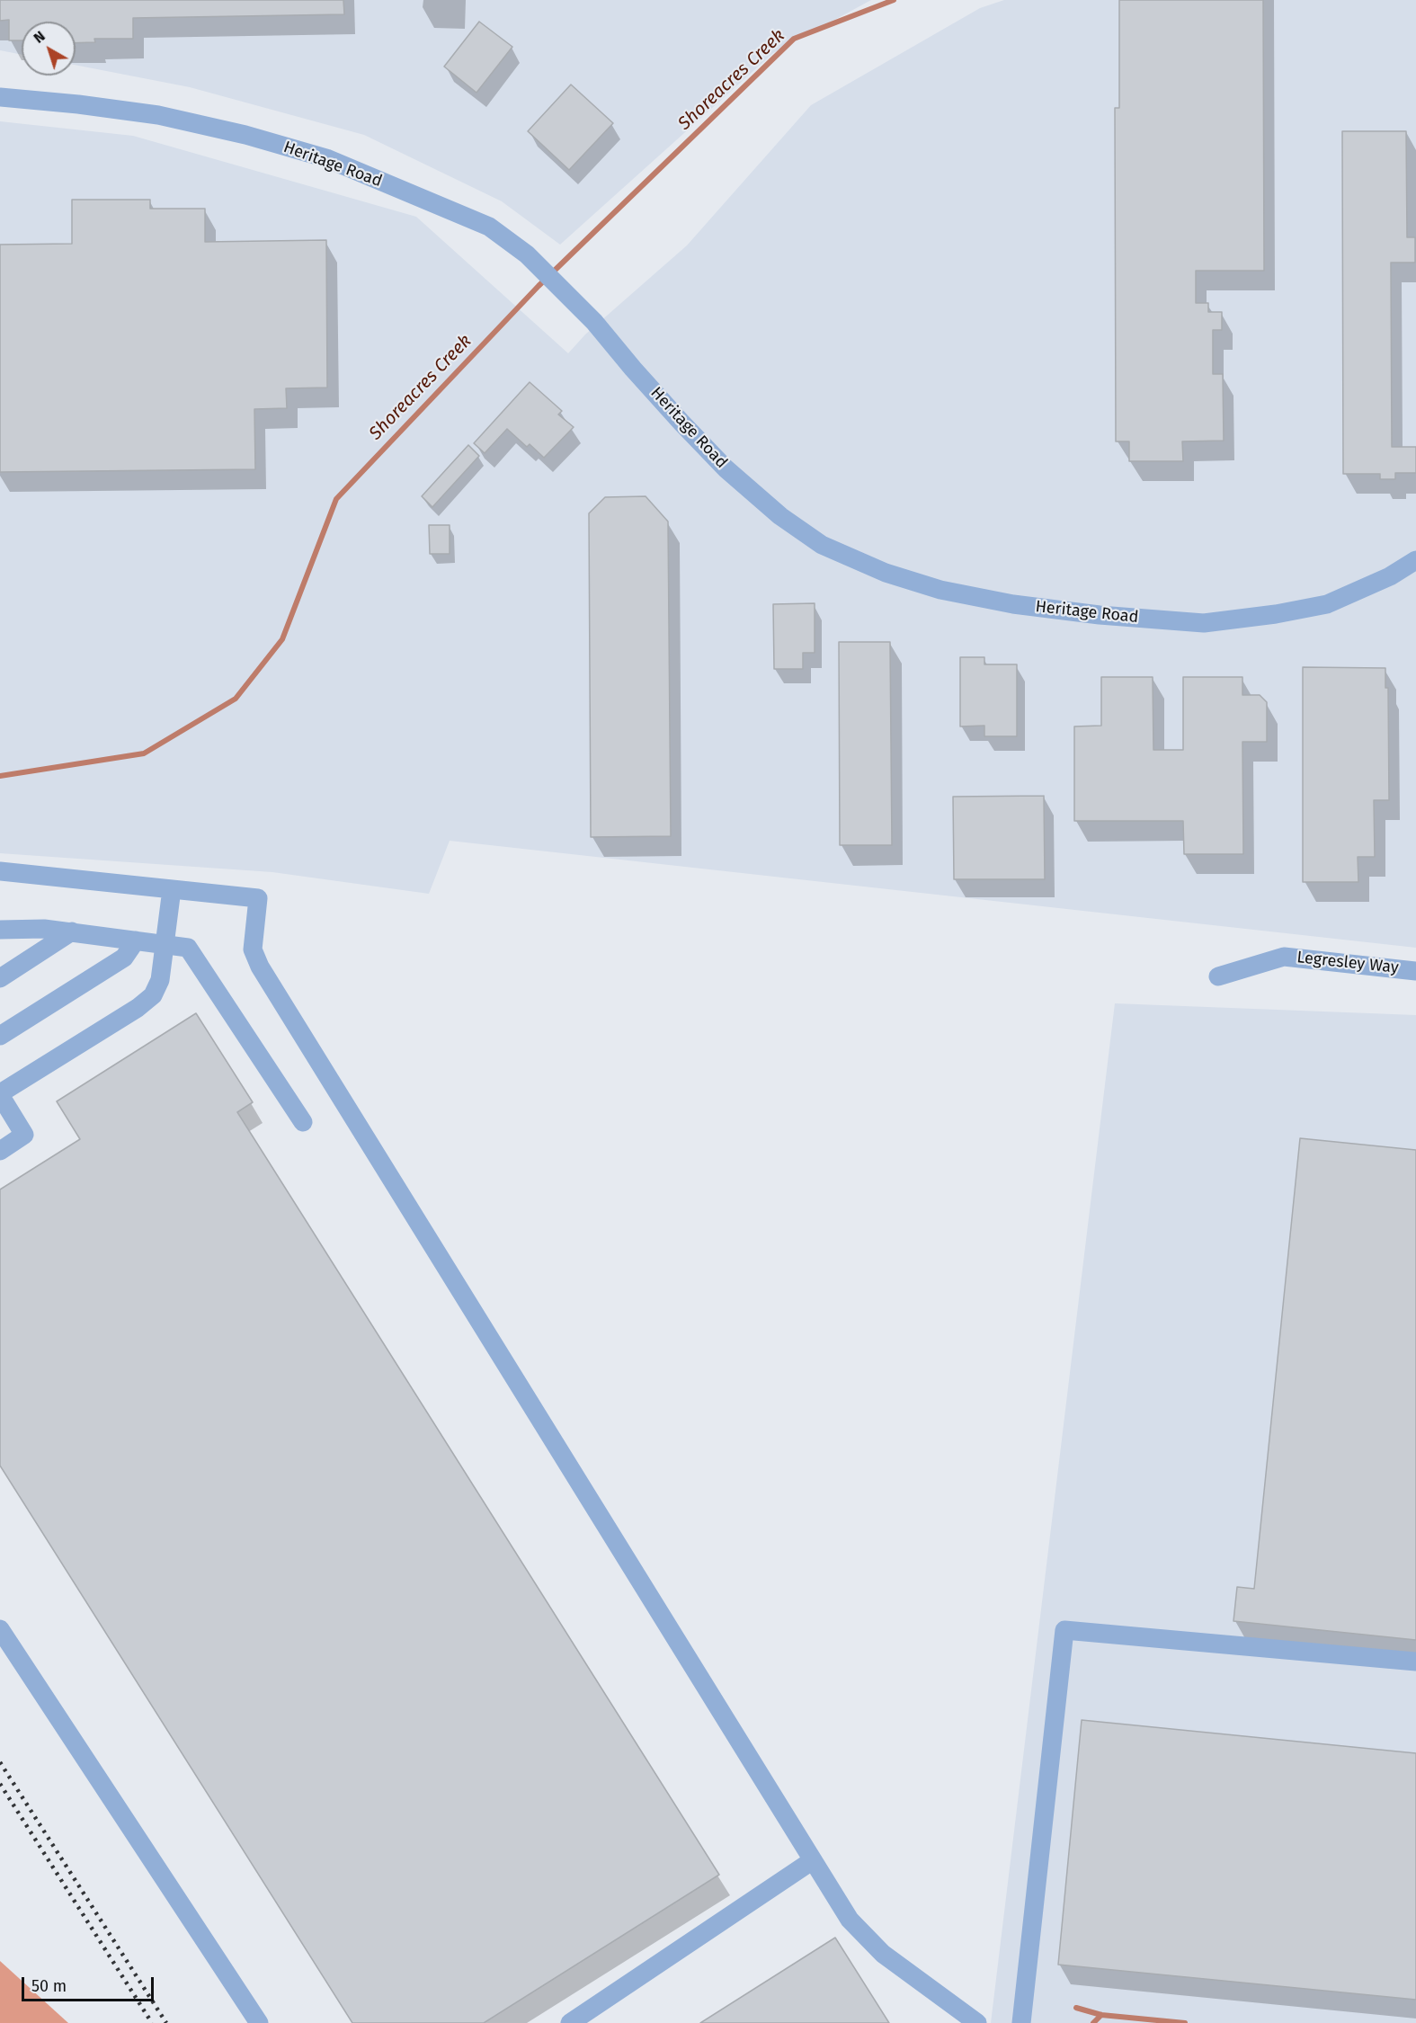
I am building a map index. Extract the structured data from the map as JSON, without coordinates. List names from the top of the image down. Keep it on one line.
{"streets":{"street":["Heritage Road","Legresley Way"]},"water":["Shoreacres Creek"],"scale_bar":"50 m","north":"top left"}
